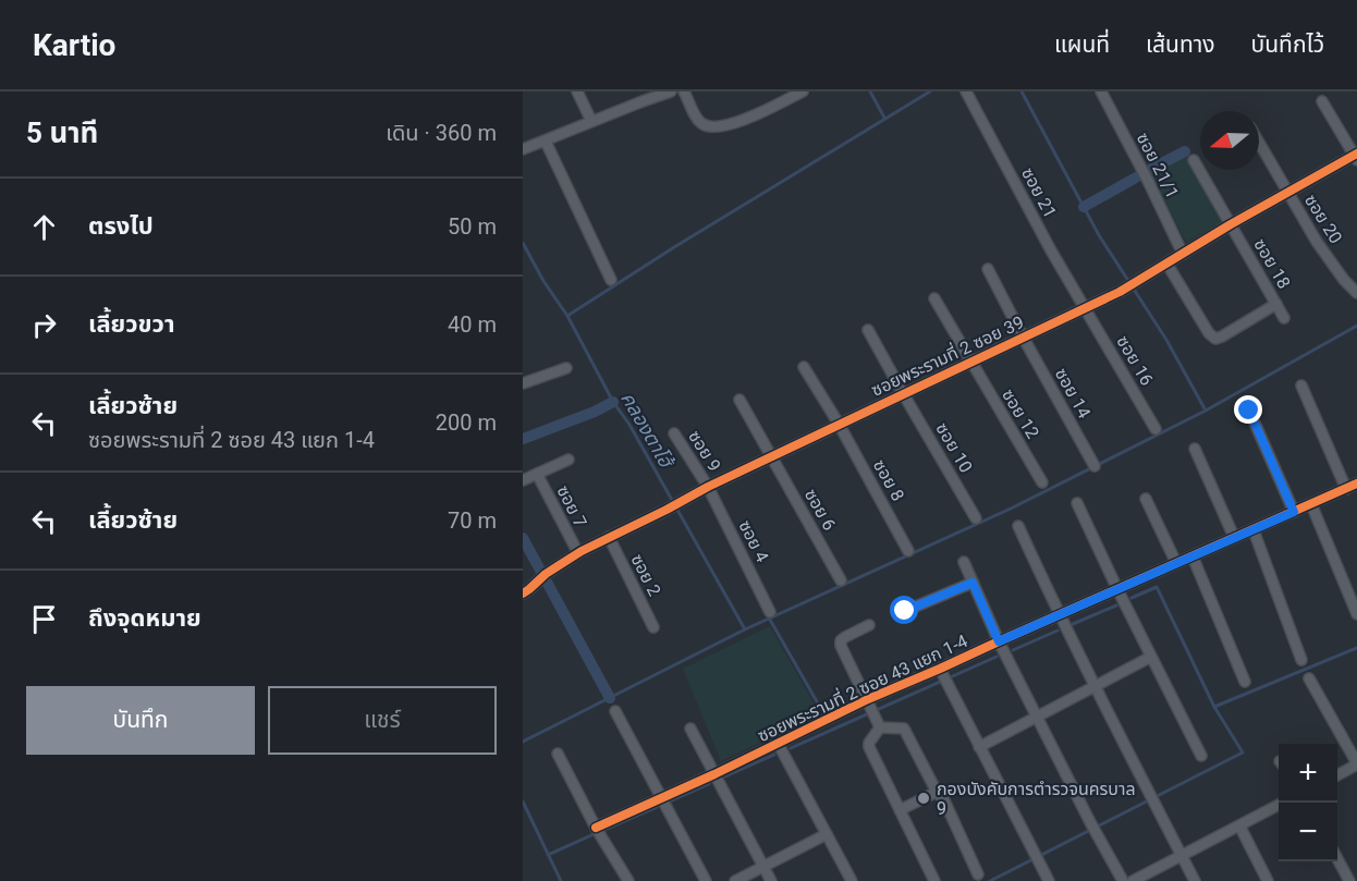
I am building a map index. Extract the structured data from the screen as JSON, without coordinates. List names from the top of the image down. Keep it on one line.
{"streets":{"street":["ซอย 21/1","ซอย 21","ซอย 20","ซอย 18","ซอยพระรามที่ 2 ซอย 39","ซอย 16","ซอย 14","ซอย 12","ซอย 10","ซอย 9","ซอย 8","ซอย 7","ซอย 6","ซอย 4","ซอย 2","ซอยพระรามที่ 2 ซอย 43 แยก 1-4"]},"crossings":[["ซอย 21/1","ซอยพระรามที่ 2 ซอย 39"],["ซอย 21","ซอยพระรามที่ 2 ซอย 39"],["ซอย 21","ซอย 16"],["ซอย 20","ซอยพระรามที่ 2 ซอย 39"],["ซอย 18","ซอยพระรามที่ 2 ซอย 39"],["ซอยพระรามที่ 2 ซอย 39","ซอย 16"],["ซอยพระรามที่ 2 ซอย 39","ซอย 14"],["ซอยพระรามที่ 2 ซอย 39","ซอย 12"],["ซอยพระรามที่ 2 ซอย 39","ซอย 10"],["ซอยพระรามที่ 2 ซอย 39","ซอย 9"],["ซอยพระรามที่ 2 ซอย 39","ซอย 8"],["ซอยพระรามที่ 2 ซอย 39","ซอย 7"],["ซอยพระรามที่ 2 ซอย 39","ซอย 6"],["ซอยพระรามที่ 2 ซอย 39","ซอย 4"],["ซอยพระรามที่ 2 ซอย 39","ซอย 2"],["ซอย 9","ซอย 4"]],"water":["คลองตาโฮ้"],"places":["กองบังคับการตำรวจนครบาล 9"],"north":"left","page":{"header":"Kartio","nav":["แผนที่","เส้นทาง","บันทึกไว้"],"heading":["5 นาที","เดิน · 360 m"],"list":[["ตรงไป","50 m"],["เลี้ยวขวา","40 m"],["เลี้ยวซ้าย","ซอยพระรามที่ 2 ซอย 43 แยก 1-4","200 m"],["เลี้ยวซ้าย","70 m"],"ถึงจุดหมาย"],"buttons":["บันทึก","แชร์"],"map_buttons":["+","−"]}}
